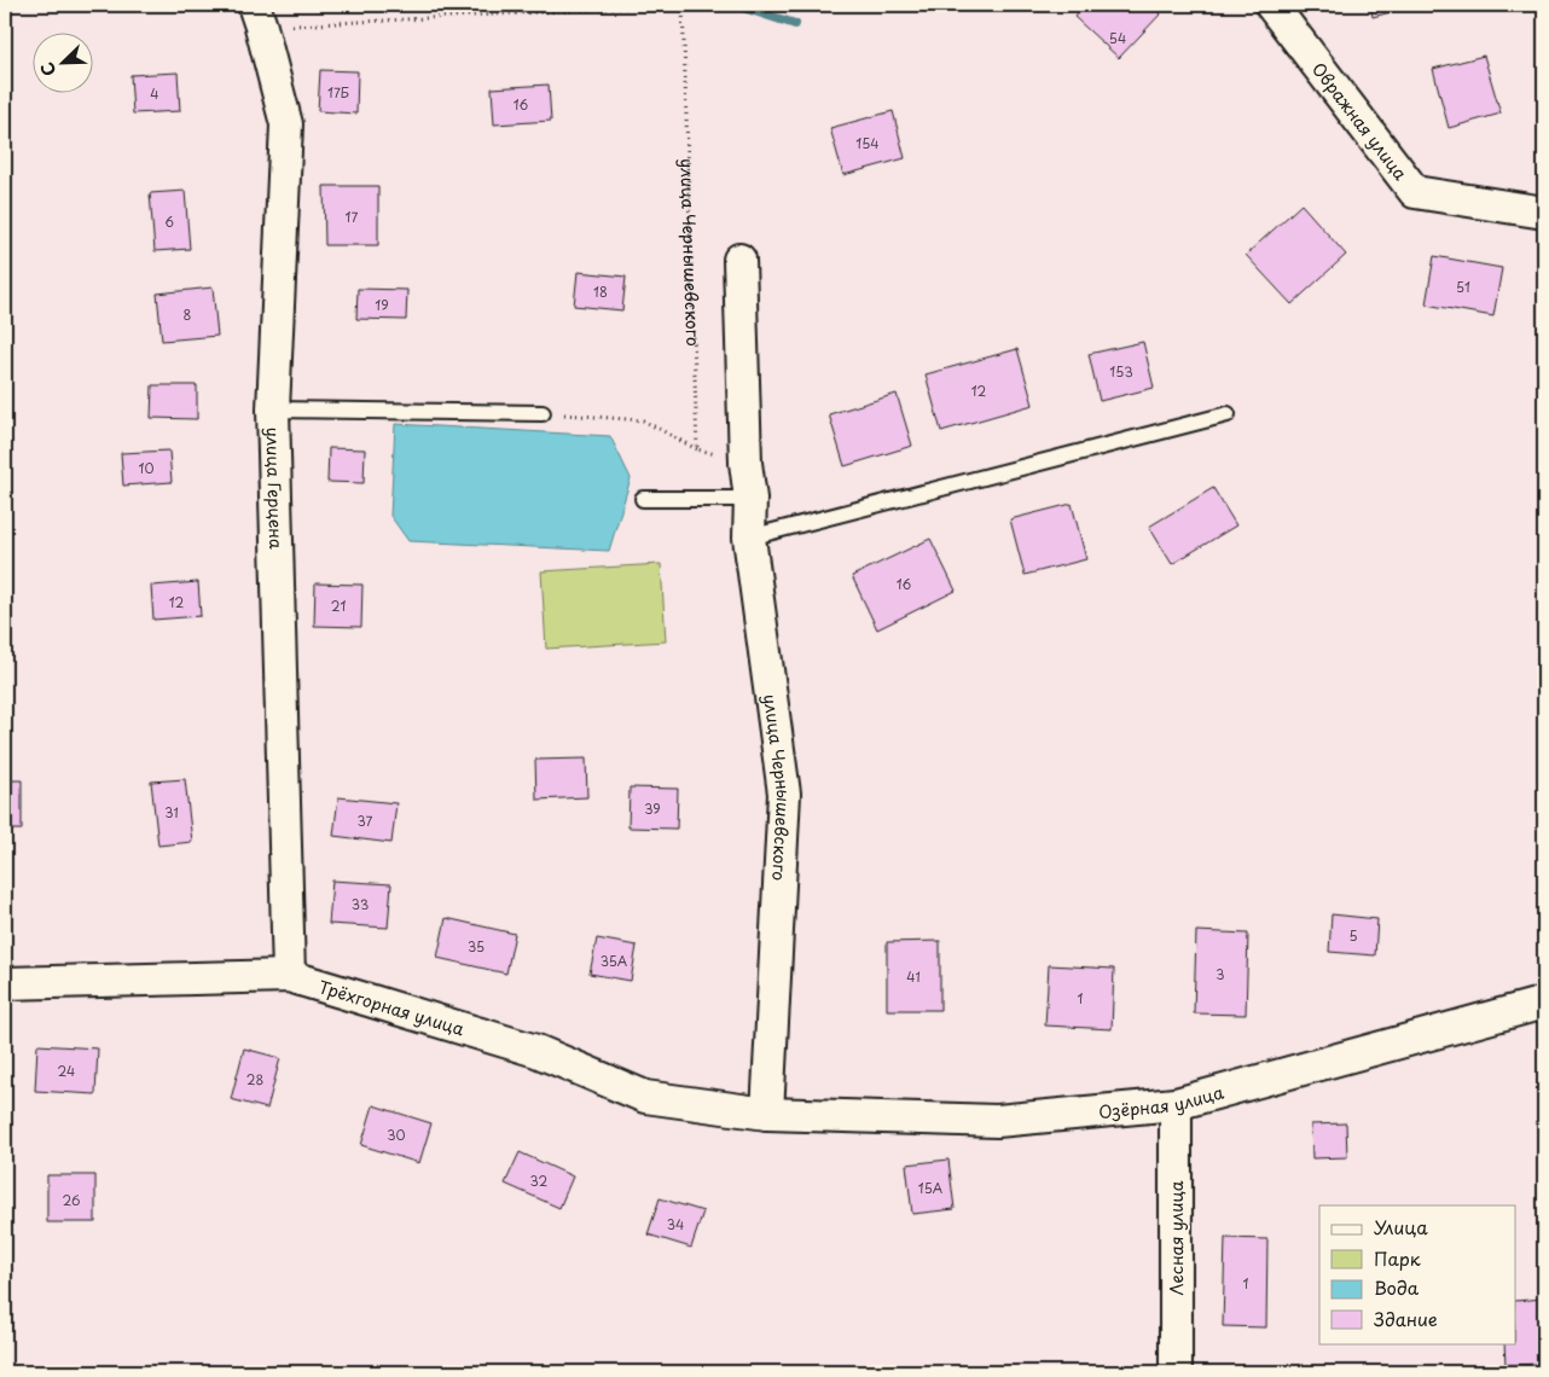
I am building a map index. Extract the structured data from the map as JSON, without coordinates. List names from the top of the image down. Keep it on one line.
{"streets":{"street":["Овражная улица","улица Чернышевского","улица Герцена","Трёхгорная улица","Озёрная улица","Лесная улица"]},"crossings":[["улица Чернышевского","Трёхгорная улица"],["улица Чернышевского","Озёрная улица"],["улица Герцена","Трёхгорная улица"],["Трёхгорная улица","Озёрная улица"],["Озёрная улица","Лесная улица"]],"house_numbers":["54","17Б","4","16","154","17","6","51","18","19","8","153","12","10","16","12","21","39","31","37","33","5","35","35А","3","41","1","24","28","30","32","15А","26","34","1"],"legend":["Улица","Парк","Вода","Здание"],"north":"bottom left"}
